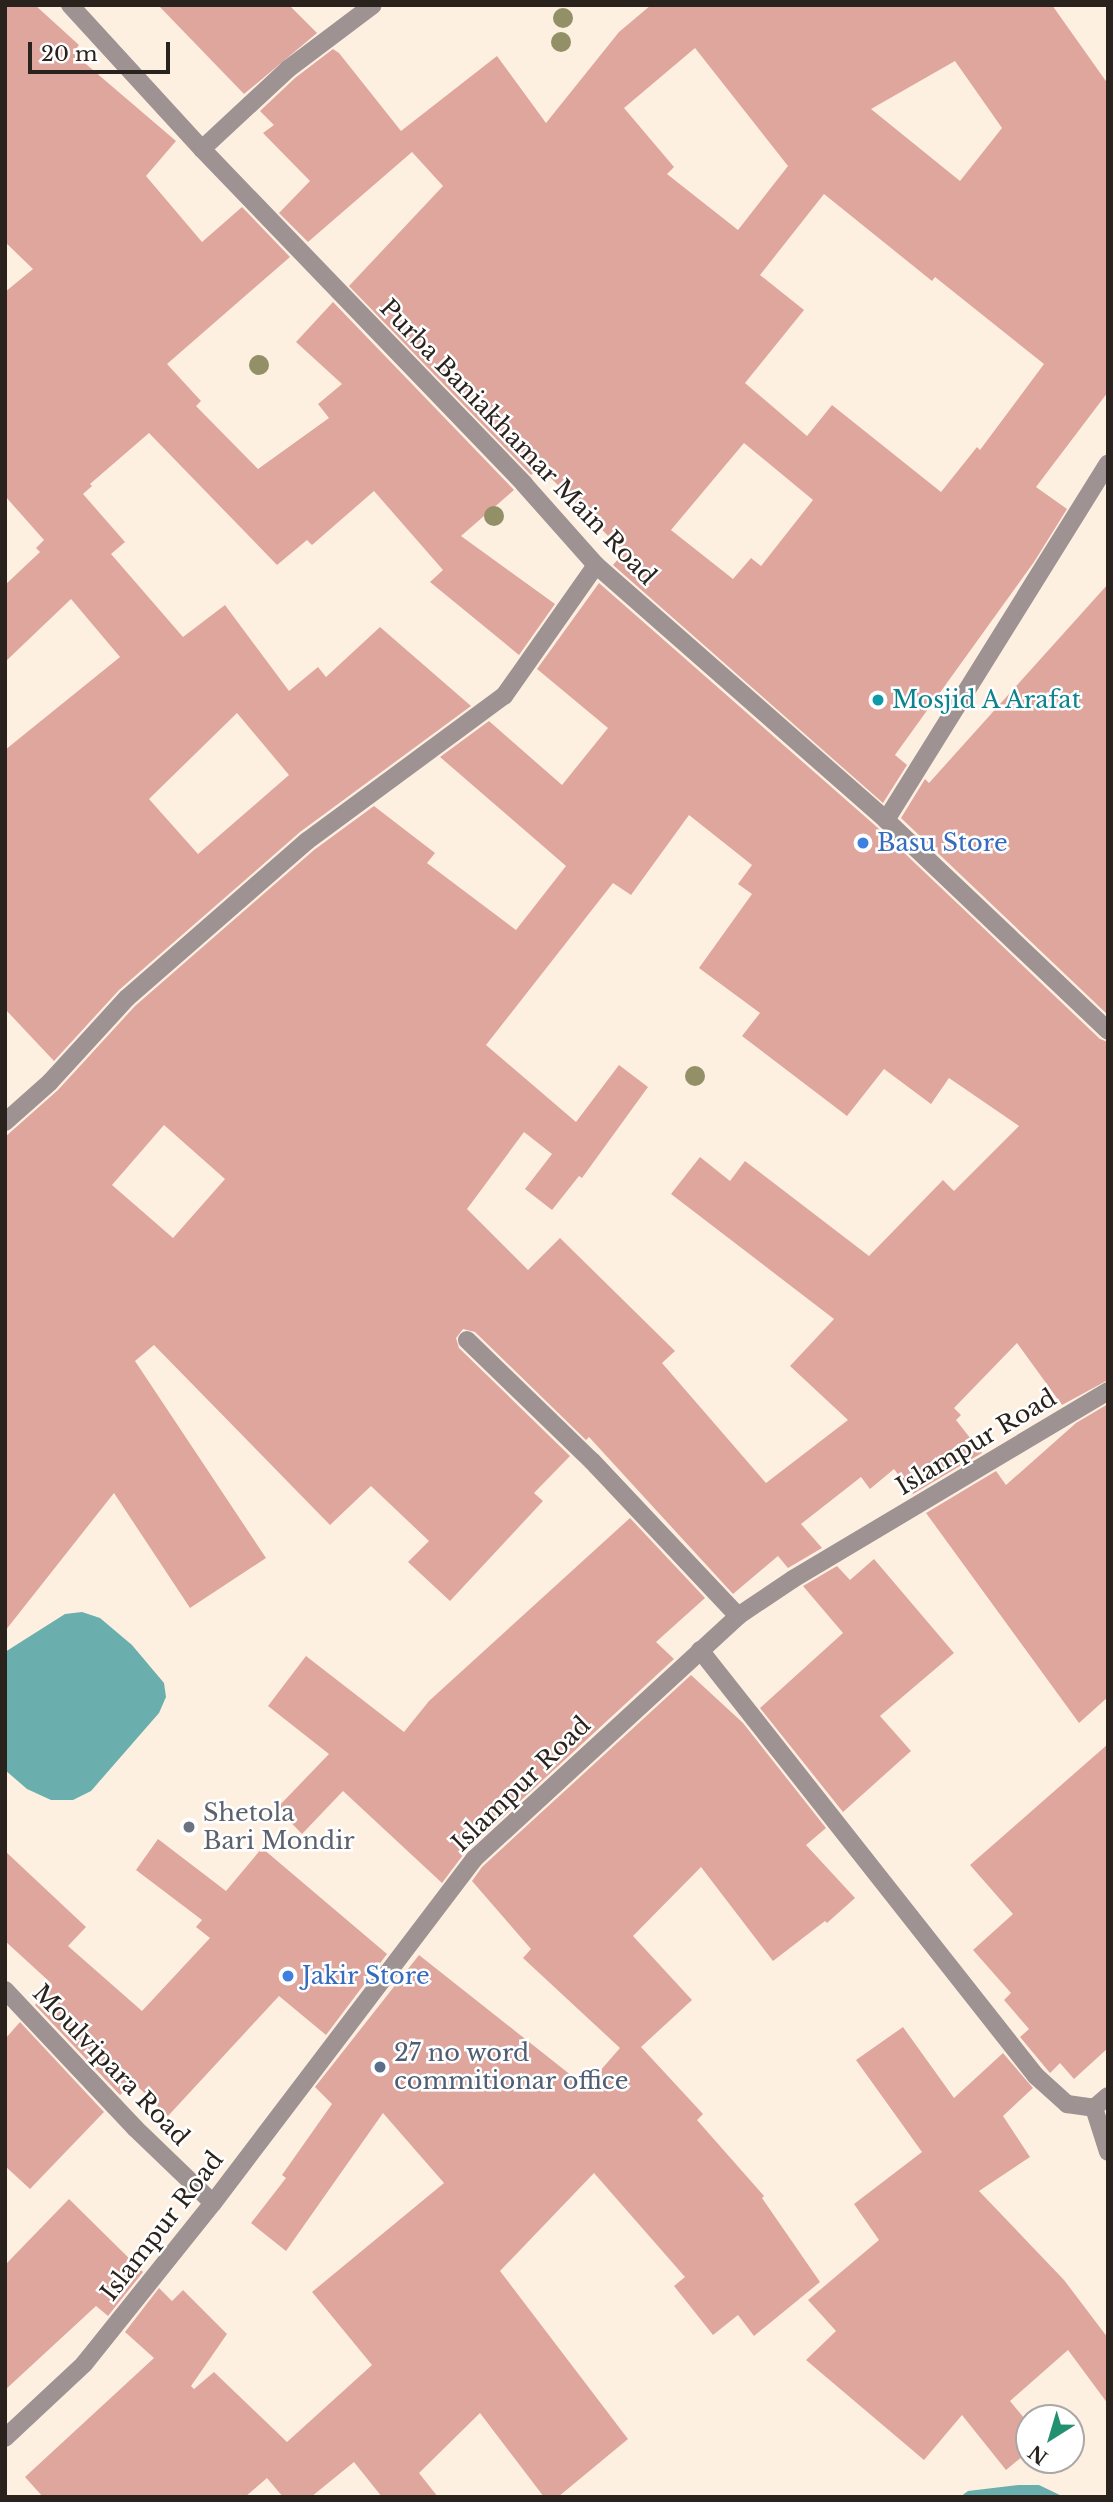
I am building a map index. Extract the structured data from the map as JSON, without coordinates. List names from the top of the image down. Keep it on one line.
{"streets":{"street":["Purba Baniakhamar Main Road","Islampur Road","Moulvipara Road"]},"crossings":[["Islampur Road","Moulvipara Road"]],"places":["Mosjid A Arafat","Basu Store","Shetola Bari Mondir","Jakir Store","27 no word commitionar office"],"scale_bar":"20 m","north":"bottom left"}
